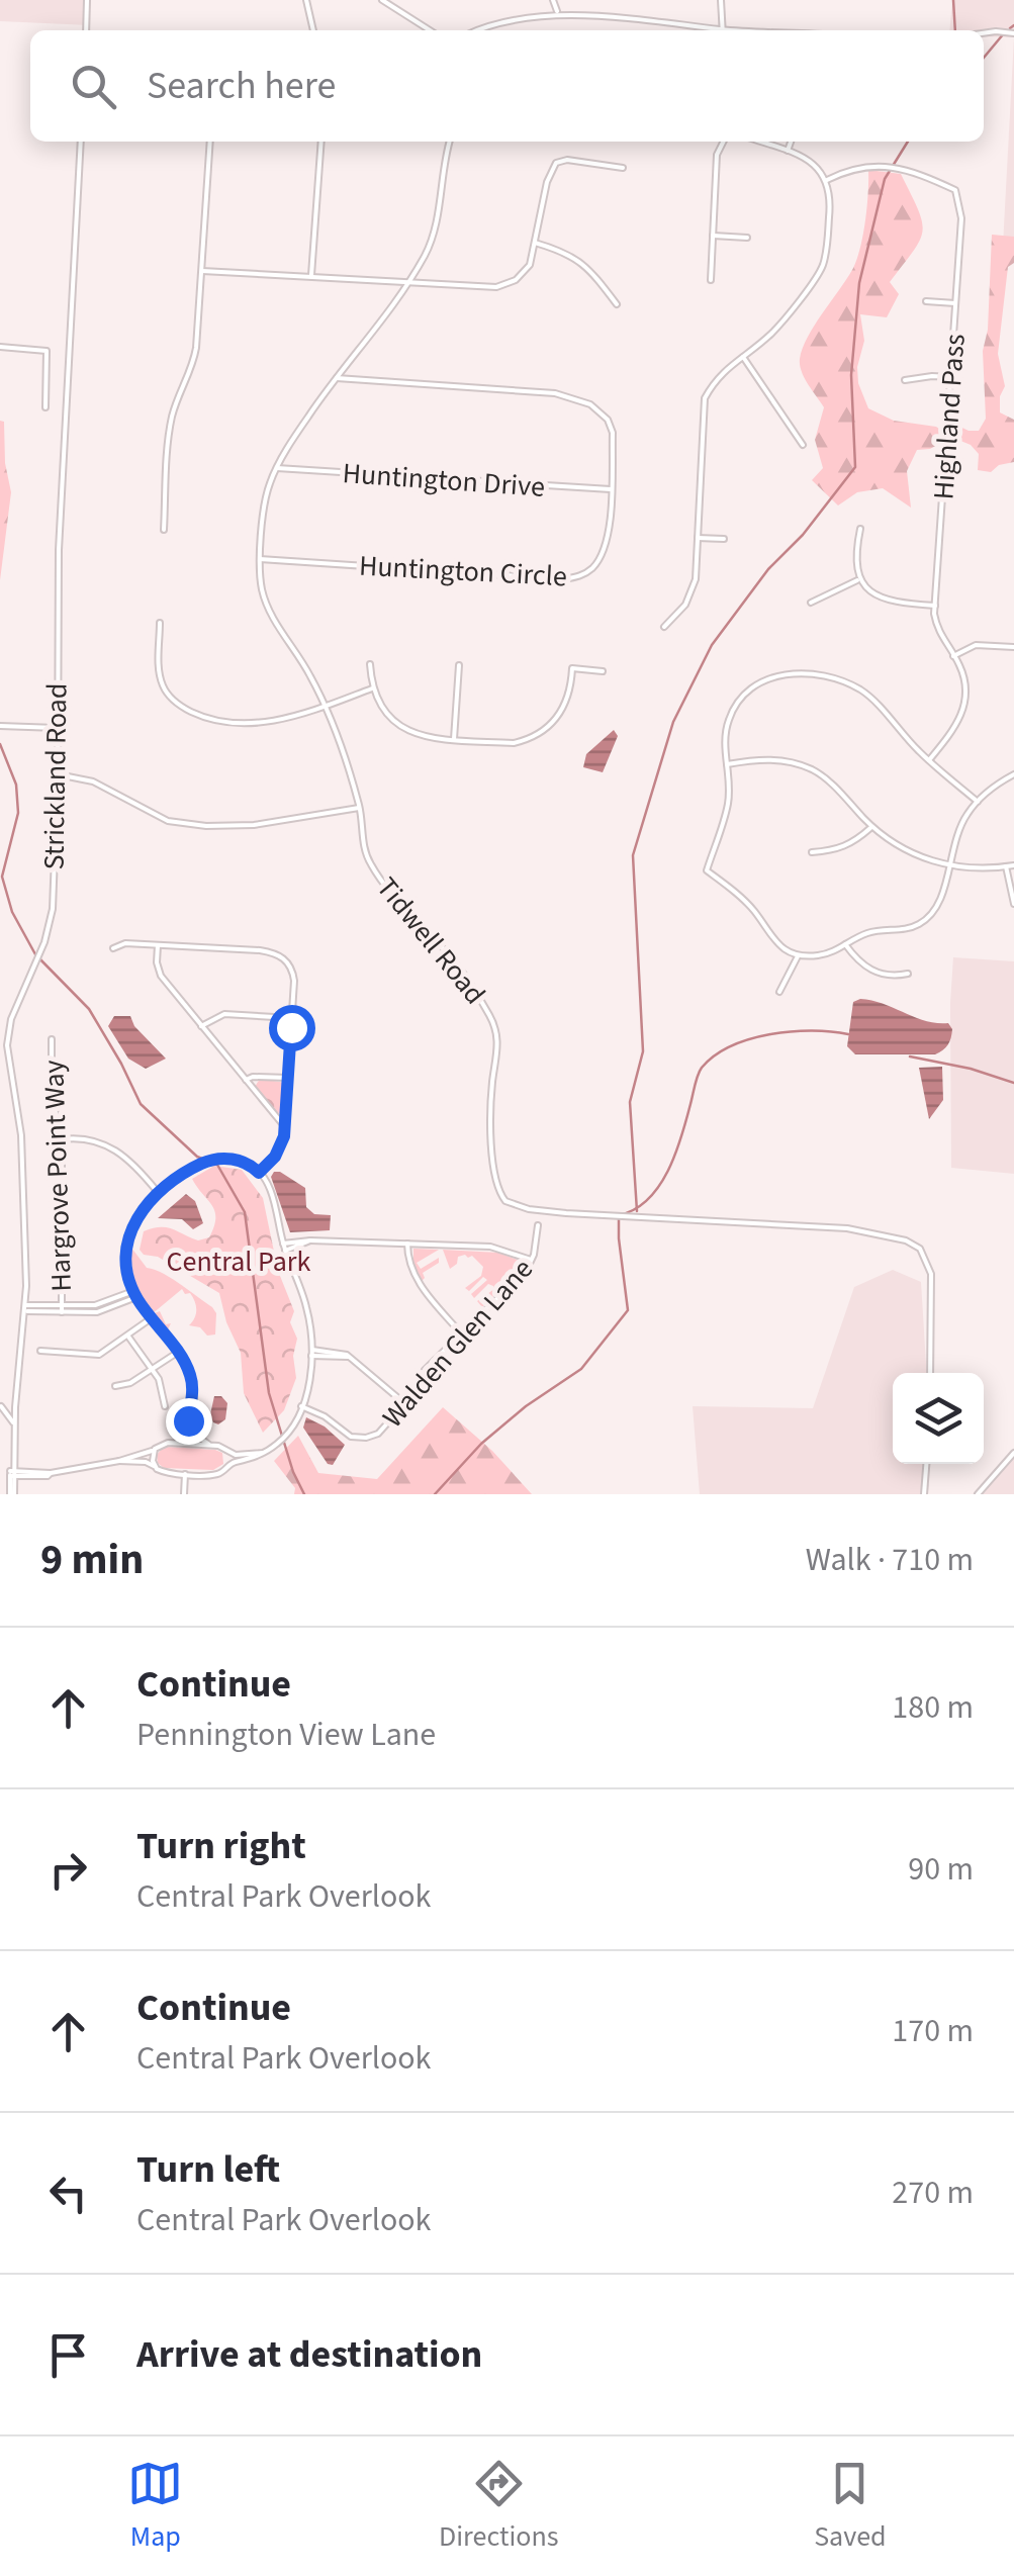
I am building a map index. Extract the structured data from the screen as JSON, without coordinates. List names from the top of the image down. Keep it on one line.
{"streets":{"street":["Highland Pass","Huntington Drive","Huntington Circle","Strickland Road","Tidwell Road","Hargrove Point Way","Walden Glen Lane"]},"crossings":[["Huntington Drive","Huntington Circle"],["Huntington Drive","Tidwell Road"],["Huntington Circle","Tidwell Road"]],"parks":["Central Park"],"page":{"search":"Search here","heading":["9 min","Walk · 710 m"],"list":[["Continue","Pennington View Lane","180 m"],["Turn right","Central Park Overlook","90 m"],["Continue","Central Park Overlook","170 m"],["Turn left","Central Park Overlook","270 m"],"Arrive at destination"],"nav":["Map","Directions","Saved"]}}
